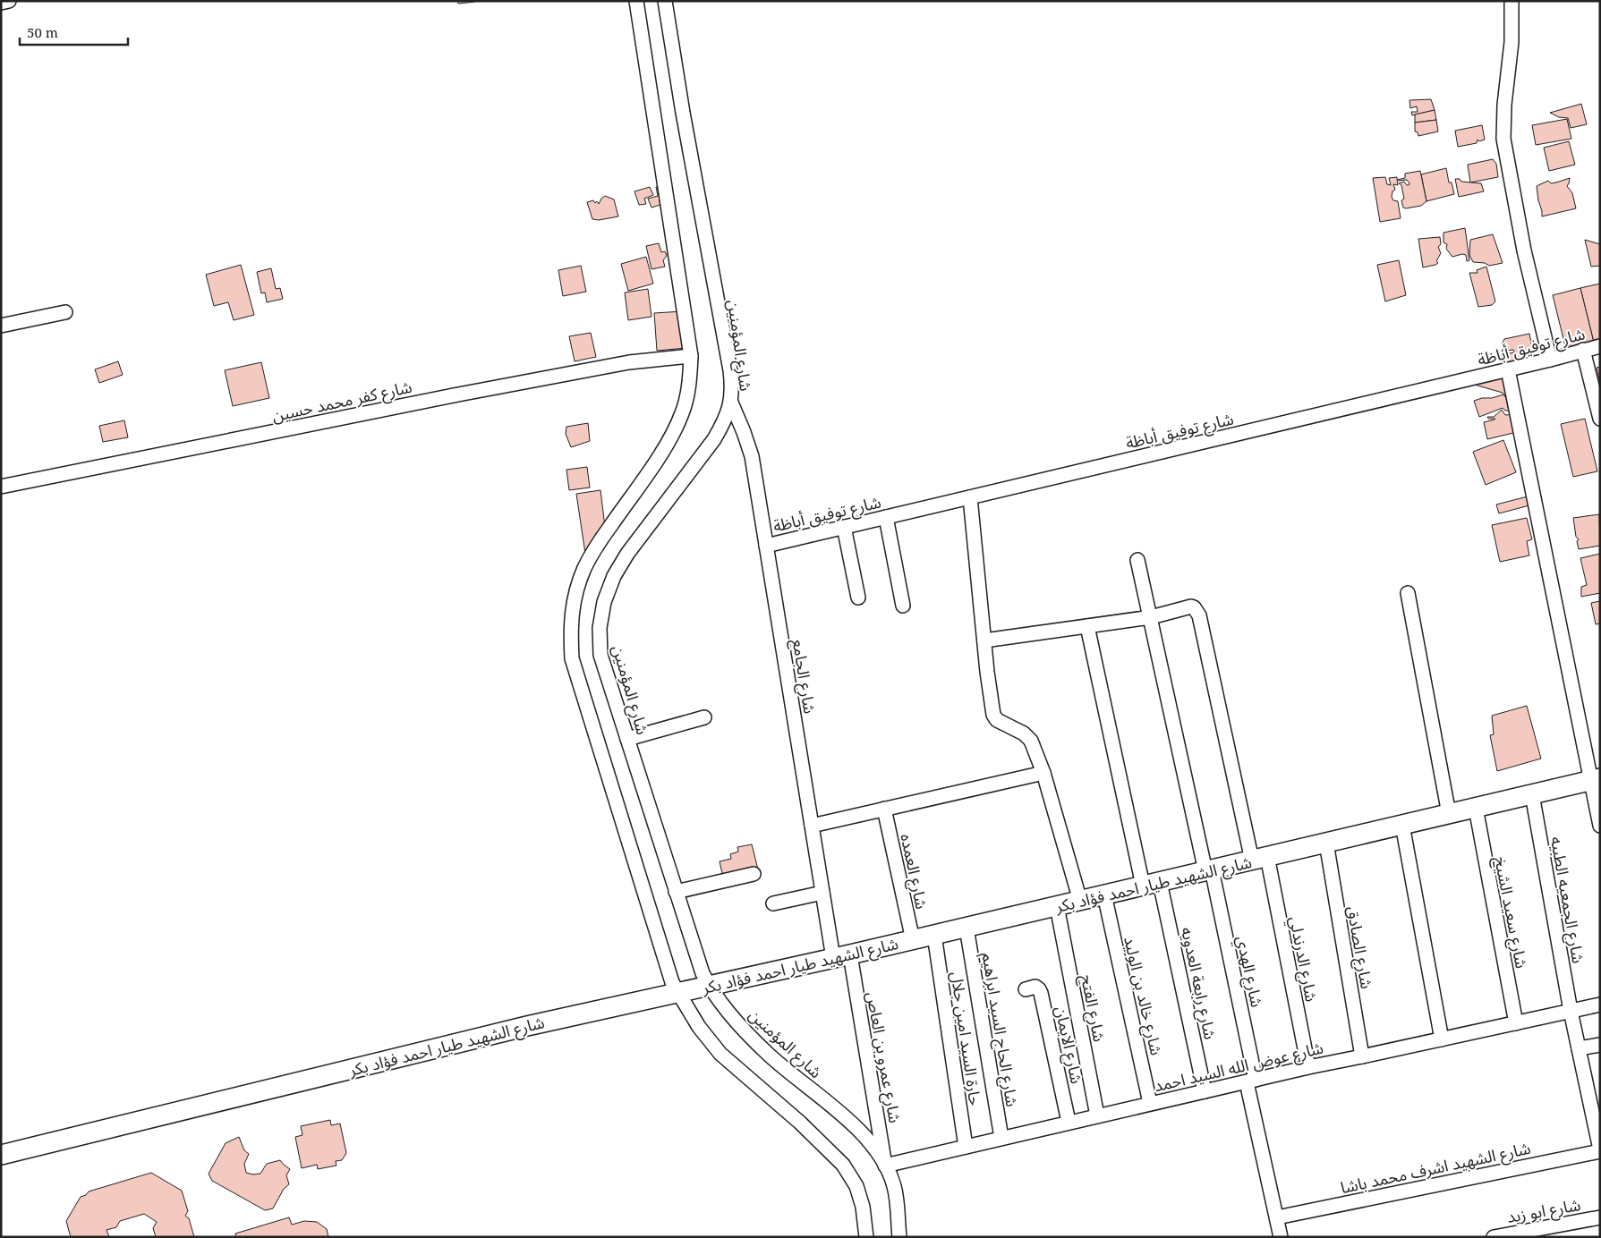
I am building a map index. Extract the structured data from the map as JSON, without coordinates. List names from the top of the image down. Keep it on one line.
{"streets":{"street":["شارع المؤمنين","شارع توفيق أباظة","شارع كفر محمد حسين","شارع الجامع","شارع العمده","شارع الشهيد طيار احمد فؤاد بكر","شارع الجمعيه الطبيه","شارع سعيد الشيخ","شارع الصادق","شارع الدرندلي","شارع الهدي","شارع رابعة العدويه","شارع خالد بن الوليد","شارع الفتح","شارع الحاج السيد ابراهيم","حارة السيد امين جلال","شارع الايمان","شارع عمرو بن العاص","شارع عوض الله السيد احمد","شارع الشهيد اشرف محمد باشا","شارع ابو زيد"]},"crossings":[["شارع المؤمنين","شارع الجامع"],["شارع المؤمنين","شارع الشهيد طيار احمد فؤاد بكر"],["شارع المؤمنين","شارع عمرو بن العاص"],["شارع المؤمنين","شارع عوض الله السيد احمد"],["شارع توفيق أباظة","شارع الجامع"],["شارع الجامع","شارع الشهيد طيار احمد فؤاد بكر"],["شارع الجامع","شارع عمرو بن العاص"],["شارع العمده","شارع الشهيد طيار احمد فؤاد بكر"],["شارع الشهيد طيار احمد فؤاد بكر","شارع الجمعيه الطبيه"],["شارع الشهيد طيار احمد فؤاد بكر","شارع سعيد الشيخ"],["شارع الشهيد طيار احمد فؤاد بكر","شارع الصادق"],["شارع الشهيد طيار احمد فؤاد بكر","شارع الدرندلي"],["شارع الشهيد طيار احمد فؤاد بكر","شارع الهدي"],["شارع الشهيد طيار احمد فؤاد بكر","شارع رابعة العدويه"],["شارع الشهيد طيار احمد فؤاد بكر","شارع خالد بن الوليد"],["شارع الشهيد طيار احمد فؤاد بكر","شارع الفتح"],["شارع الشهيد طيار احمد فؤاد بكر","شارع الحاج السيد ابراهيم"],["شارع الشهيد طيار احمد فؤاد بكر","حارة السيد امين جلال"],["شارع الشهيد طيار احمد فؤاد بكر","شارع عمرو بن العاص"],["شارع الجمعيه الطبيه","شارع عوض الله السيد احمد"],["شارع الجمعيه الطبيه","شارع الشهيد اشرف محمد باشا"],["شارع سعيد الشيخ","شارع عوض الله السيد احمد"],["شارع الصادق","شارع عوض الله السيد احمد"],["شارع الدرندلي","شارع الهدي"],["شارع الدرندلي","شارع عوض الله السيد احمد"],["شارع الهدي","شارع عوض الله السيد احمد"],["شارع الهدي","شارع الشهيد اشرف محمد باشا"],["شارع رابعة العدويه","شارع عوض الله السيد احمد"],["شارع خالد بن الوليد","شارع عوض الله السيد احمد"],["شارع الفتح","شارع عوض الله السيد احمد"],["شارع الحاج السيد ابراهيم","شارع عوض الله السيد احمد"],["حارة السيد امين جلال","شارع عوض الله السيد احمد"],["شارع الايمان","شارع عوض الله السيد احمد"],["شارع عمرو بن العاص","شارع عوض الله السيد احمد"]],"scale_bar":"50 m"}
